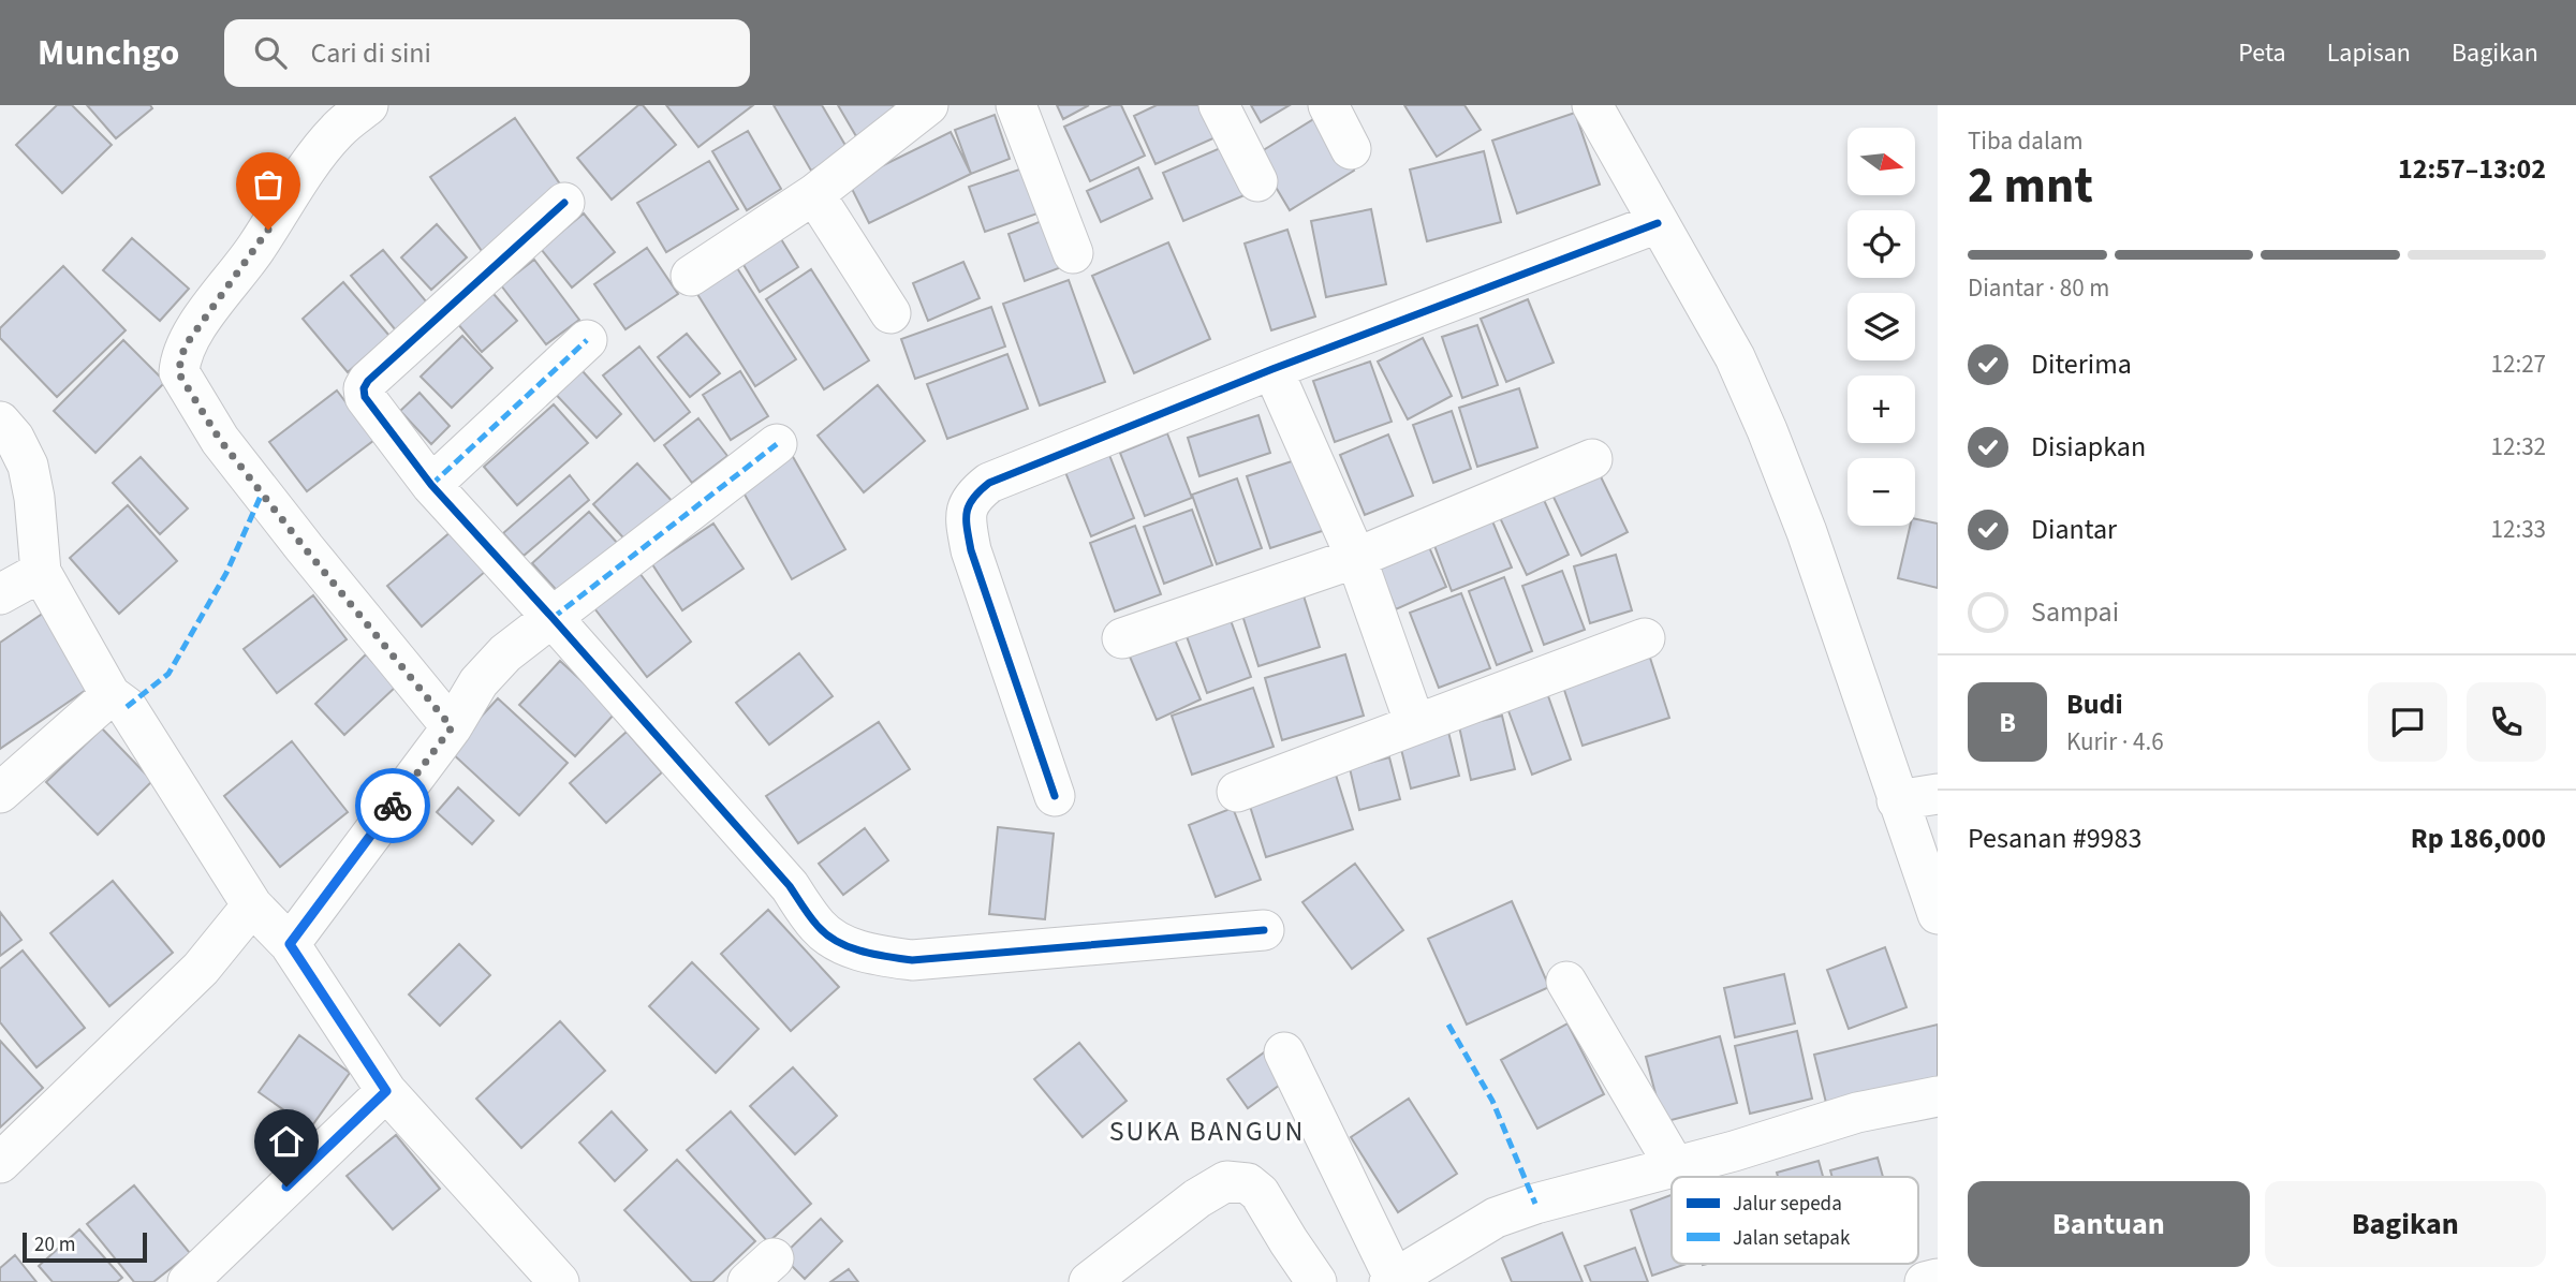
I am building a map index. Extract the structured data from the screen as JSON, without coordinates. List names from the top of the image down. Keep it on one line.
{"districts":["SUKA BANGUN"],"legend":["Jalur sepeda","Jalan setapak"],"scale_bar":"20 m","north":"right","page":{"header":"Munchgo","search":"Cari di sini","nav":["Peta","Lapisan","Bagikan"],"heading":["2 mnt","Tiba dalam","12:57–13:02"],"panel":["Budi","Kurir · 4.6","Pesanan #9983","Rp 186,000"],"map_buttons":["+","−"],"bar":"Diantar · 80 m","list":[["Diterima","12:27"],["Disiapkan","12:32"],["Diantar","12:33"],"Sampai"],"round":"B","buttons":["Bantuan","Bagikan"],"scale":"20 m"}}
